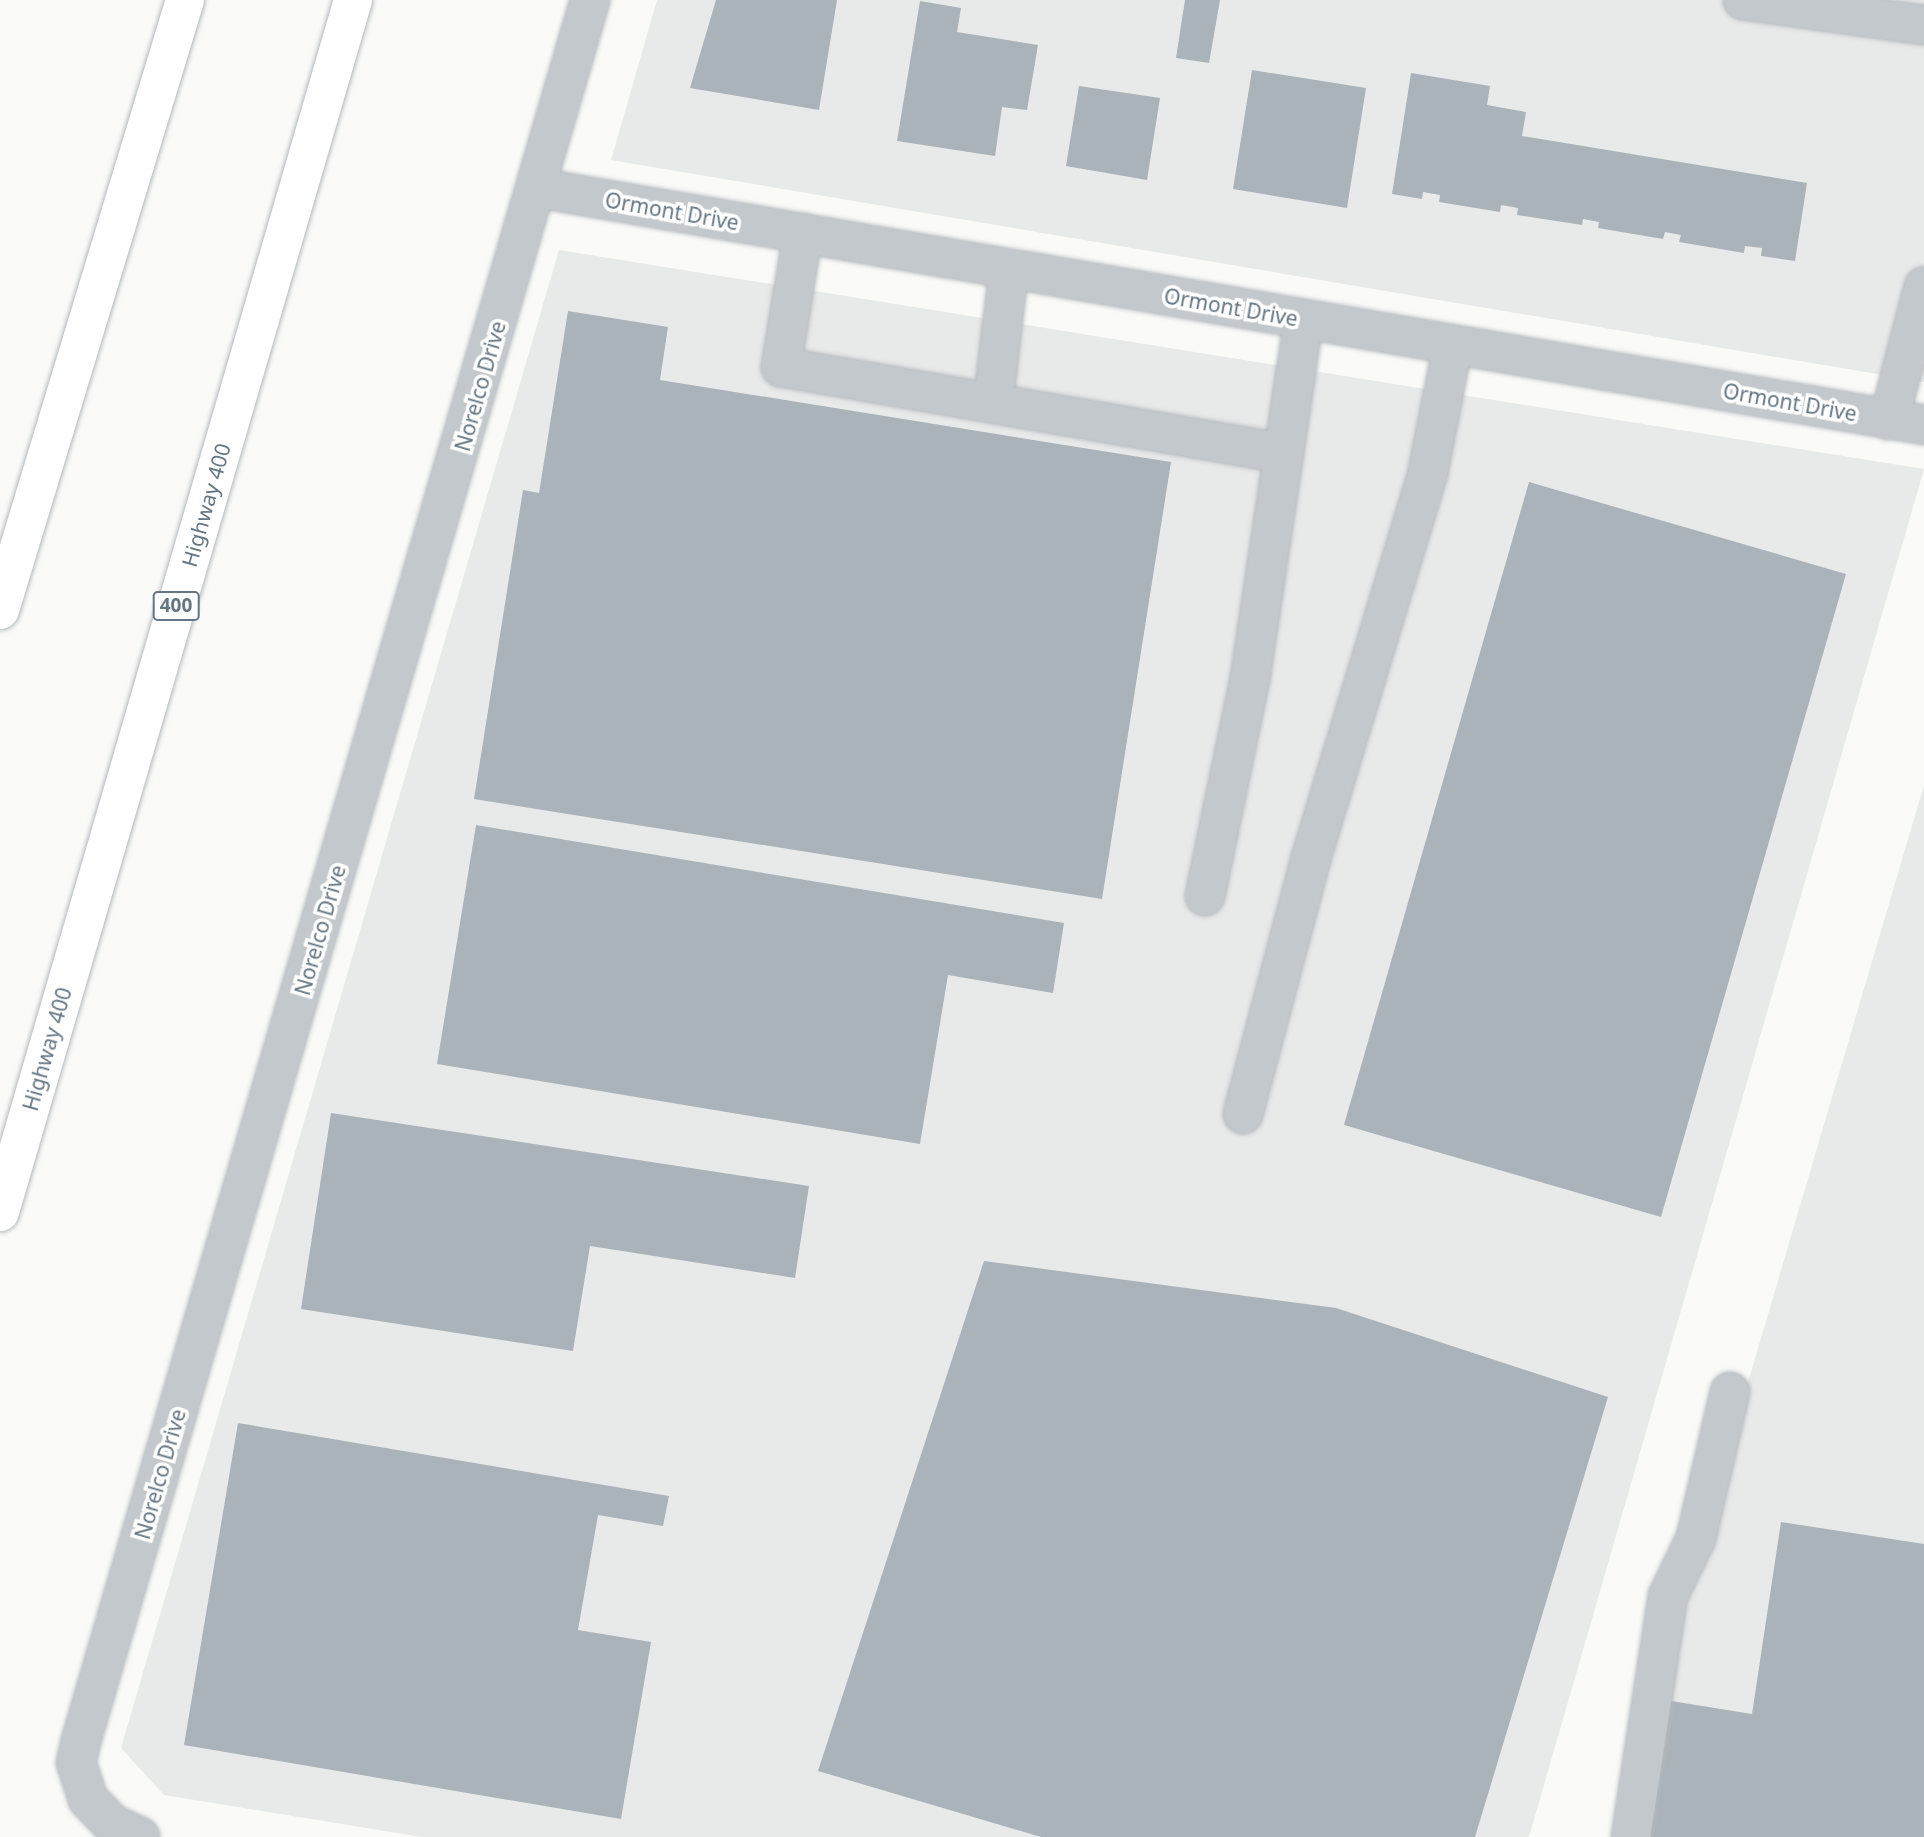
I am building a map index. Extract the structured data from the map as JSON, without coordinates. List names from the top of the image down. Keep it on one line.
{"streets":{"highway":["Highway 400","400"],"street":["Ormont Drive","Norelco Drive"]},"crossings":[["Ormont Drive","Norelco Drive"]]}
